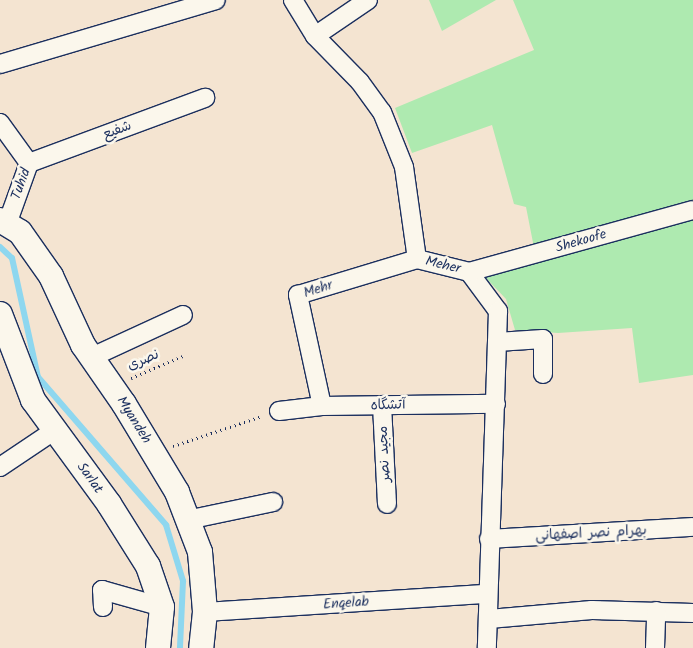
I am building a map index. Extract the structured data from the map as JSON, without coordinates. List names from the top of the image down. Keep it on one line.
{"streets":{"street":["شفیع","Tuhid","Shekoofe","Meher","Mehr","آتشگاه","Myandeh","مجید نصر","Sarlat","بهرام نصر اصفهانی","Enqelab"],"path":["نصری"]},"crossings":[["شفیع","Tuhid"],["Tuhid","Myandeh"],["Shekoofe","Meher"],["Meher","Mehr"],["Meher","آتشگاه"],["Meher","بهرام نصر اصفهانی"],["Meher","Enqelab"],["Mehr","آتشگاه"],["نصری","Myandeh"],["آتشگاه","مجید نصر"],["Myandeh","Enqelab"]]}
